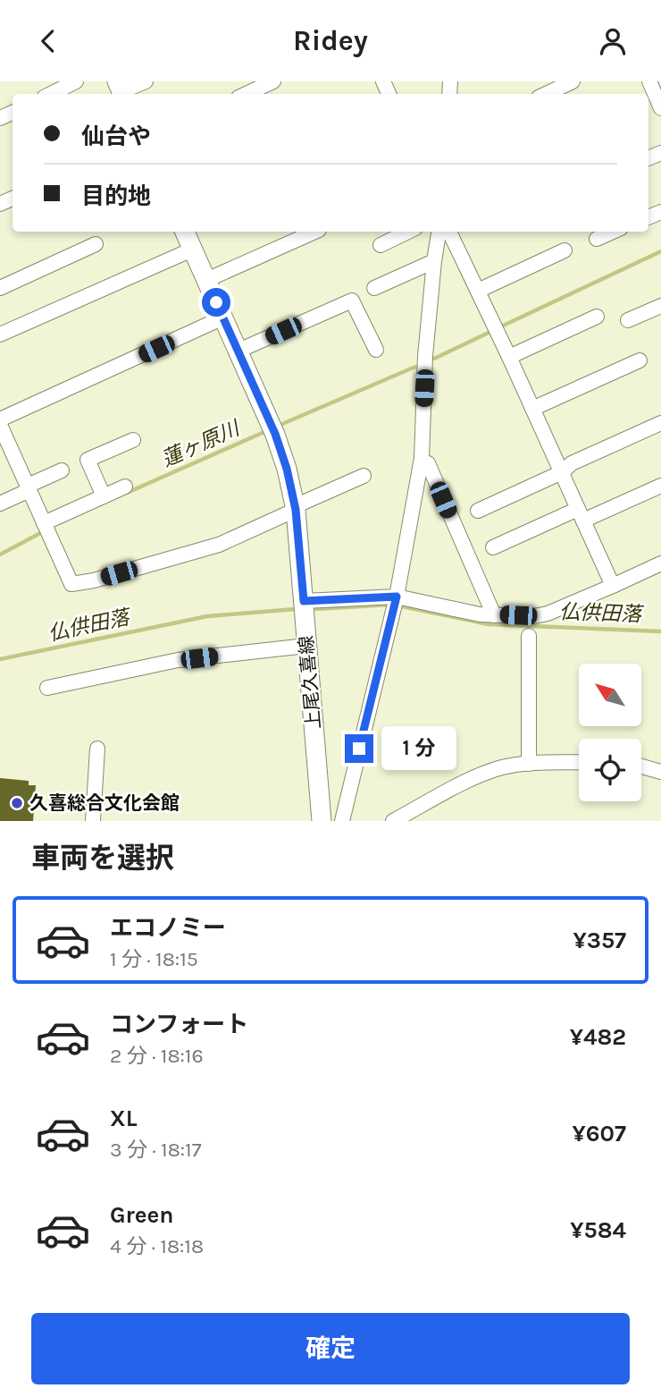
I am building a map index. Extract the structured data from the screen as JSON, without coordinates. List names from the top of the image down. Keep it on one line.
{"streets":{"main road":["上尾久喜線"]},"water":["蓮ヶ原川","仏供田落"],"places":["久喜総合文化会館"],"north":"top left","page":{"header":"Ridey","banner":["仙台や","目的地"],"bubble":"1 分","heading":"車両を選択","list":[{"name":"エコノミー","note":"1 分 · 18:15","value":"¥357"},{"name":"コンフォート","note":"2 分 · 18:16","value":"¥482"},{"name":"XL","note":"3 分 · 18:17","value":"¥607"},{"name":"Green","note":"4 分 · 18:18","value":"¥584"}],"buttons":"確定"}}
